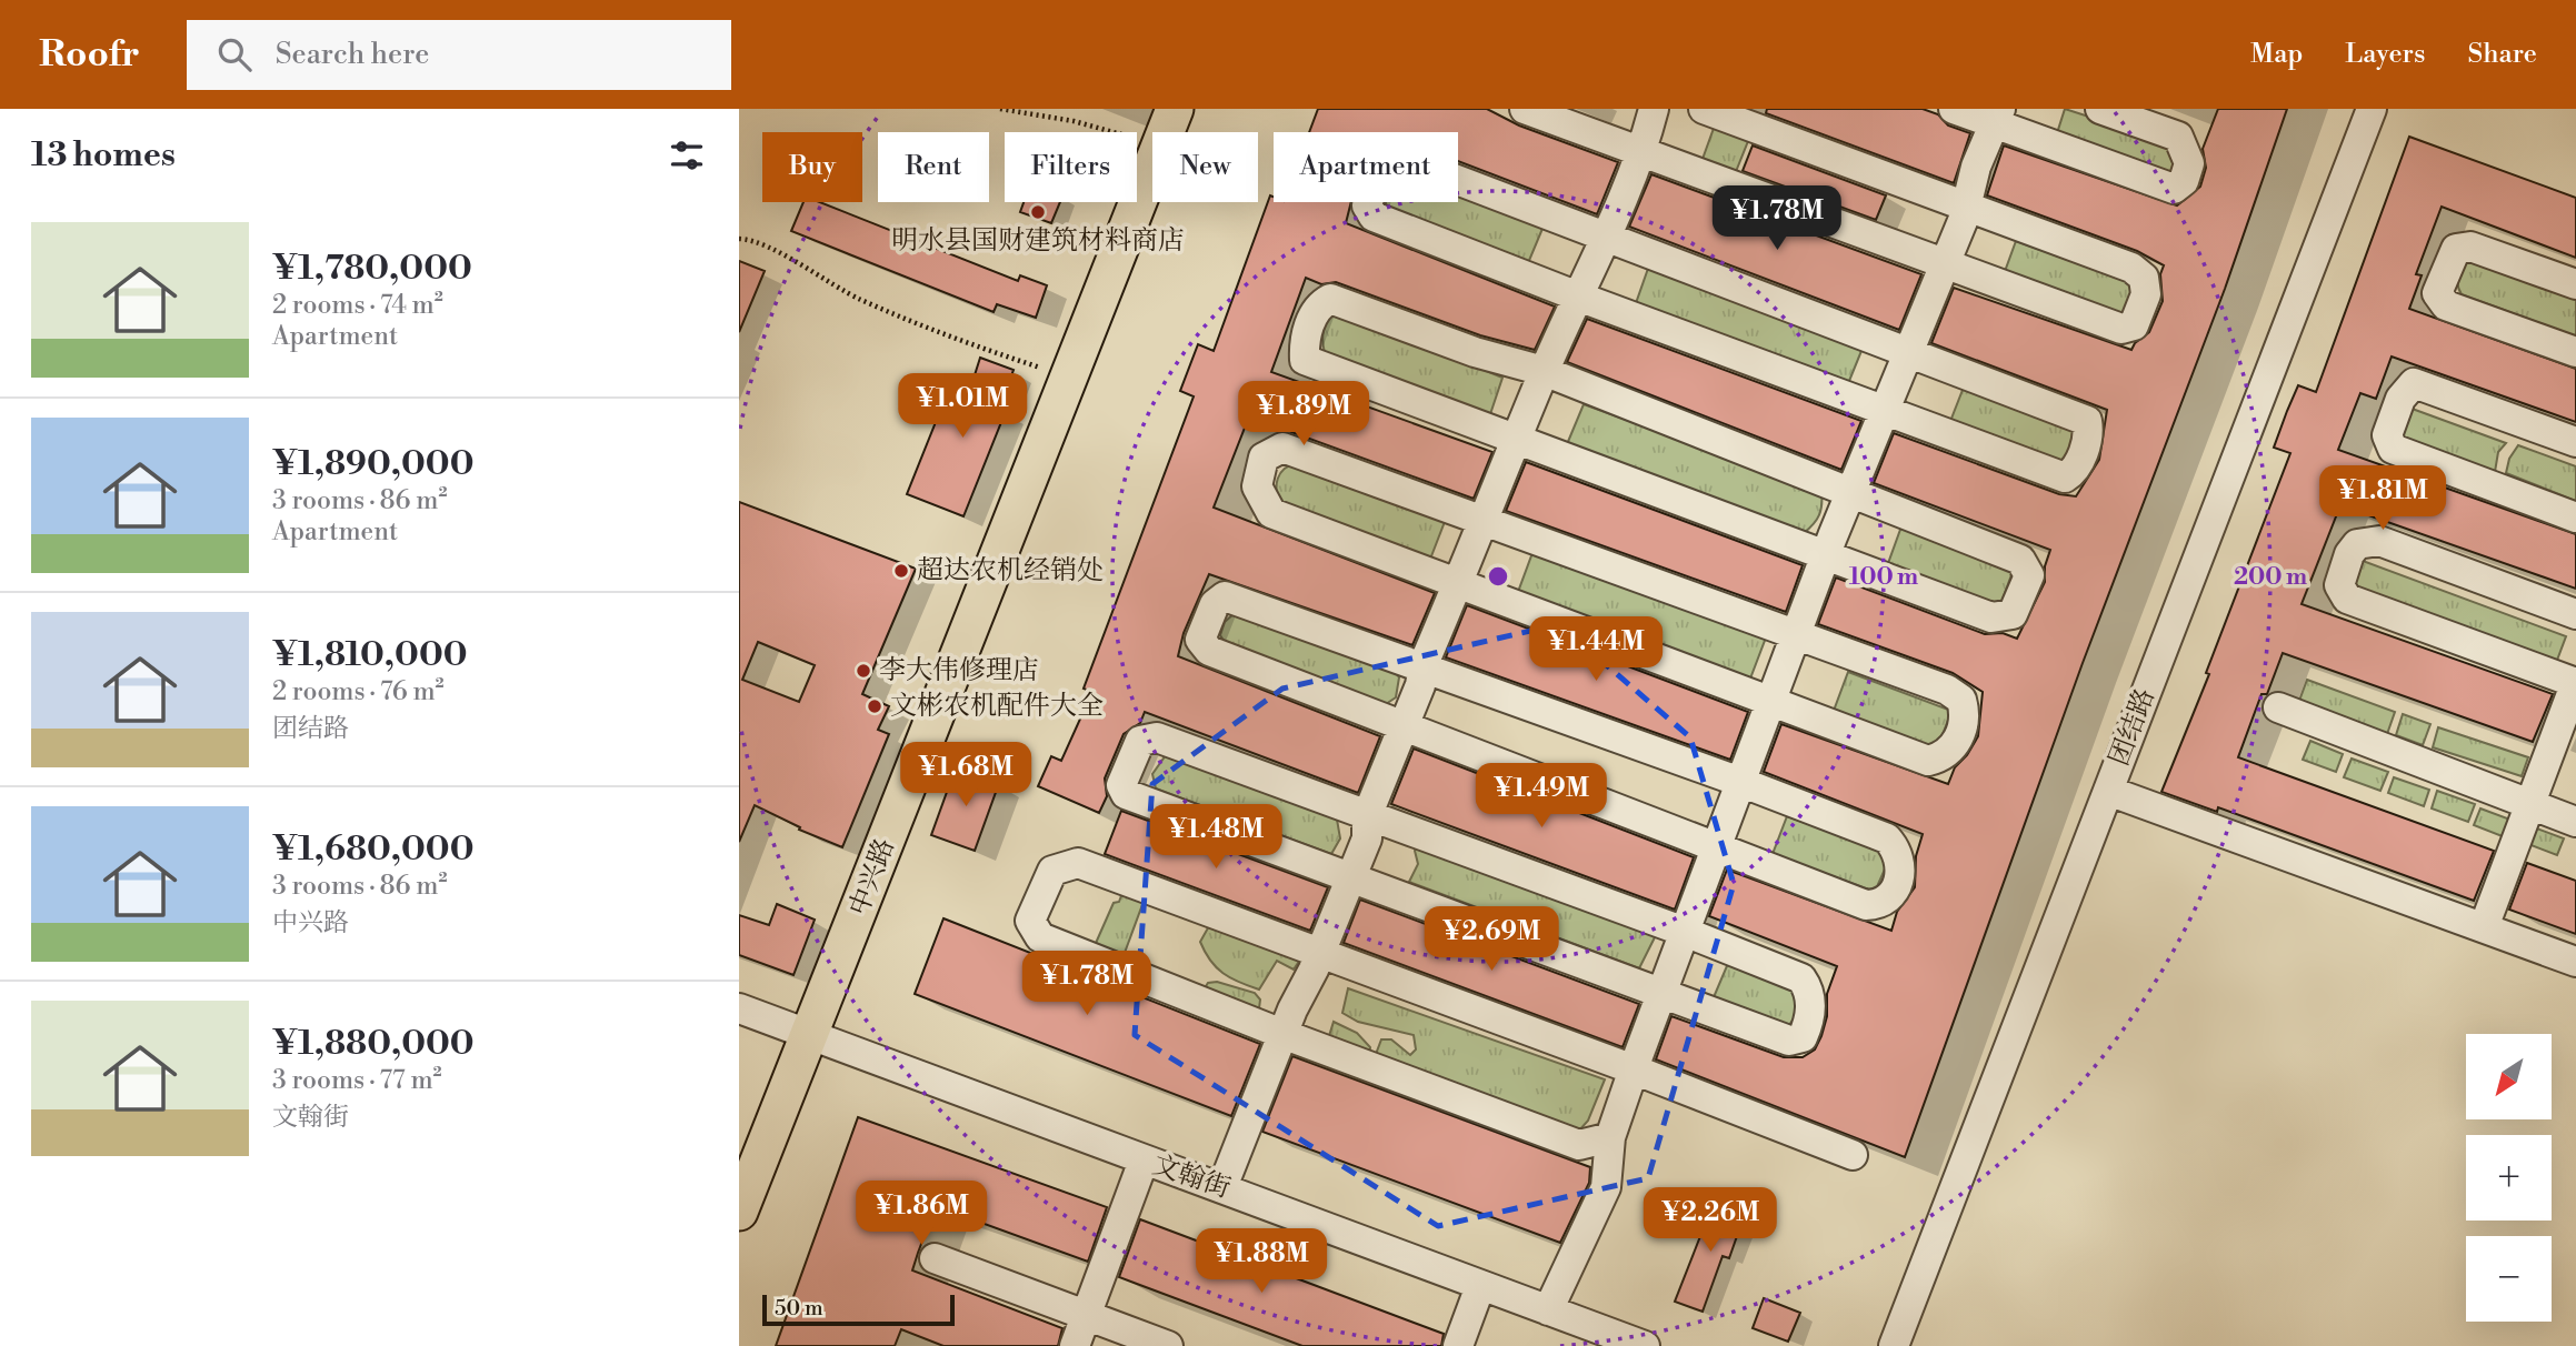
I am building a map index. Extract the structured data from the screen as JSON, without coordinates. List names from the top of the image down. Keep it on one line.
{"streets":{"main road":["中兴路"],"street":["团结路","文翰街"]},"crossings":[["中兴路","文翰街"]],"places":["明水县国财建筑材料商店","超达农机经销处","李大伟修理店","文彬农机配件大全"],"scale_bar":"50 m","north":"bottom left","page":{"header":"Roofr","search":"Search here","nav":["Map","Layers","Share"],"heading":"13 homes","chip":["Buy","Rent","Filters","New","Apartment"],"price":["¥1.78M","¥1.01M","¥1.89M","¥1.81M","¥1.44M","¥1.68M","¥1.49M","¥1.48M","¥2.69M","¥1.78M","¥1.86M","¥2.26M","¥1.88M"],"list":[{"name":"¥1,780,000","note":"2 rooms · 74 m² · Apartment"},{"name":"¥1,890,000","note":"3 rooms · 86 m² · Apartment"},{"name":"¥1,810,000","note":"2 rooms · 76 m² · 团结路"},{"name":"¥1,680,000","note":"3 rooms · 86 m² · 中兴路"},{"name":"¥1,880,000","note":"3 rooms · 77 m² · 文翰街"}],"map_buttons":["+","−"],"scale":"50 m"},"rings":["100 m","200 m"]}
